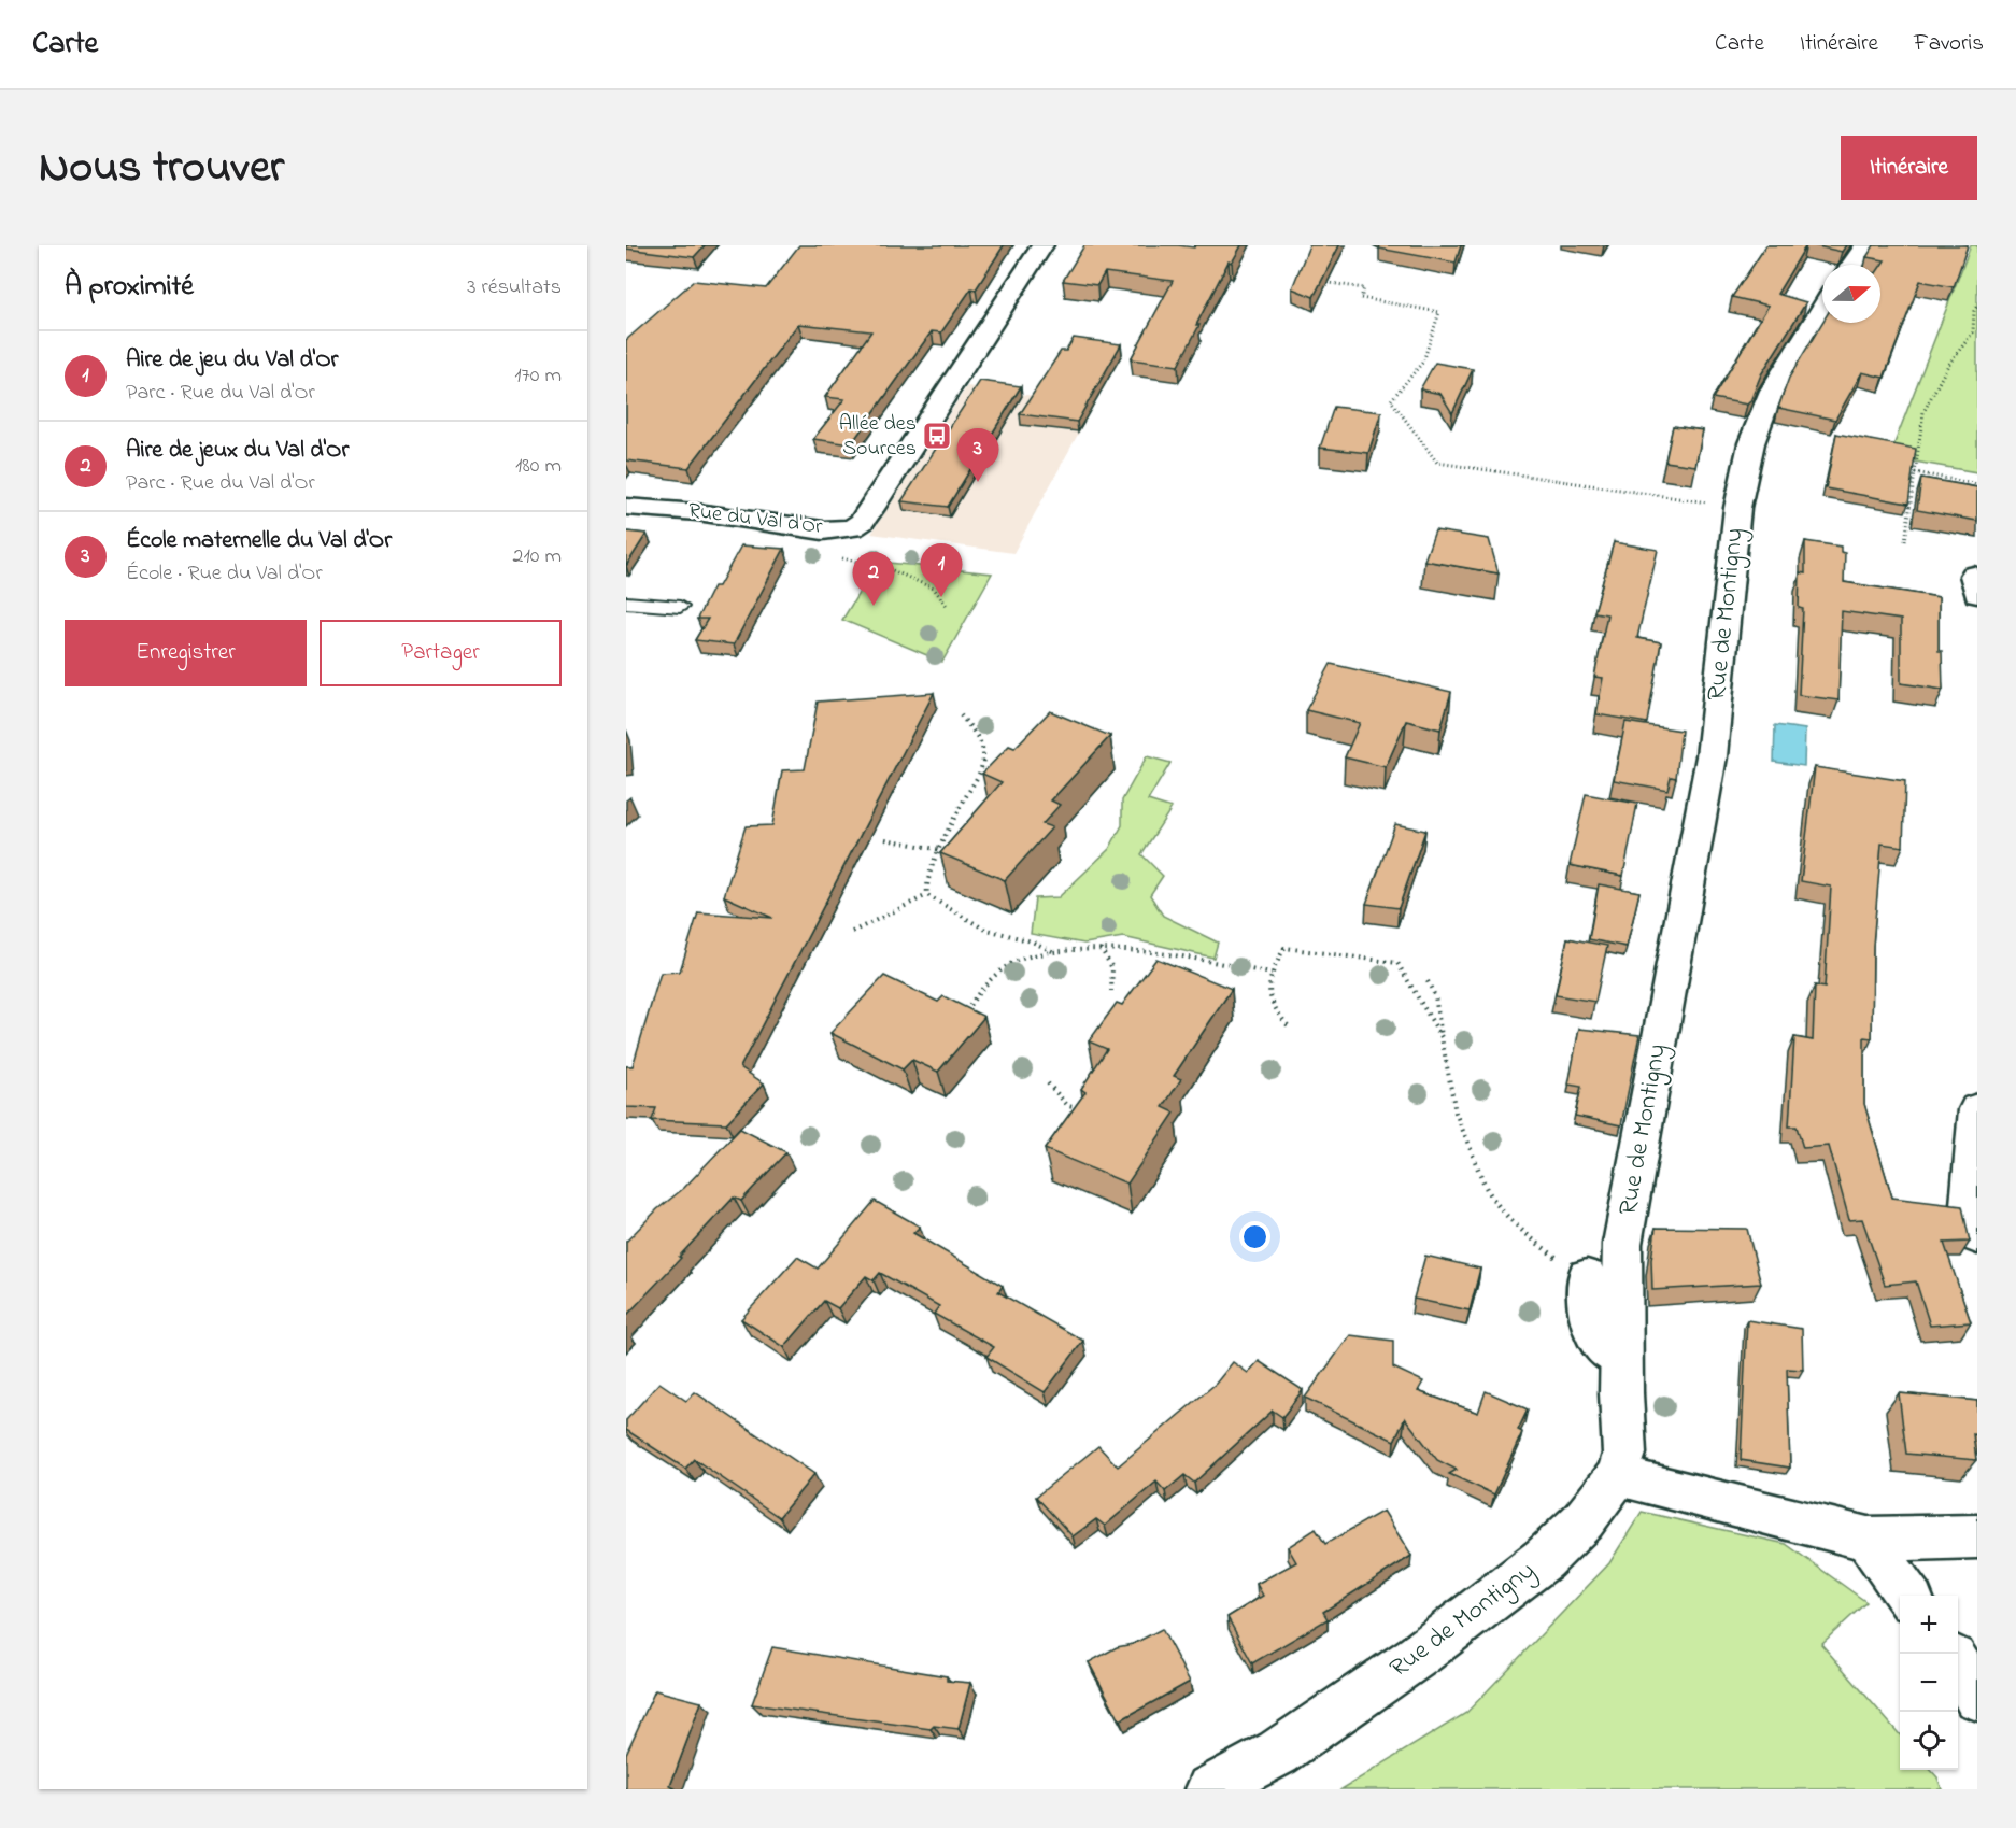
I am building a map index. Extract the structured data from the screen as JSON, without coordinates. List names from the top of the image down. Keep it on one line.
{"streets":{"street":["Rue du Val d'Or","Rue de Montigny"]},"places":{"bus stop":["Allée des Sources"]},"north":"right","page":{"header":"Carte","nav":["Carte","Itinéraire","Favoris"],"title":"Nous trouver","buttons":["Itinéraire",["Enregistrer","Partager"]],"heading":["À proximité","3 résultats"],"list":[{"mark":"1","name":"Aire de jeu du Val d'Or","note":"Parc · Rue du Val d'Or","value":"170 m"},{"mark":"2","name":"Aire de jeux du Val d'Or","note":"Parc · Rue du Val d'Or","value":"180 m"},{"mark":"3","name":"École maternelle du Val d'Or","note":"École · Rue du Val d'Or","value":"210 m"}],"pins":["3","1","2"],"map_buttons":["+","−"]}}
